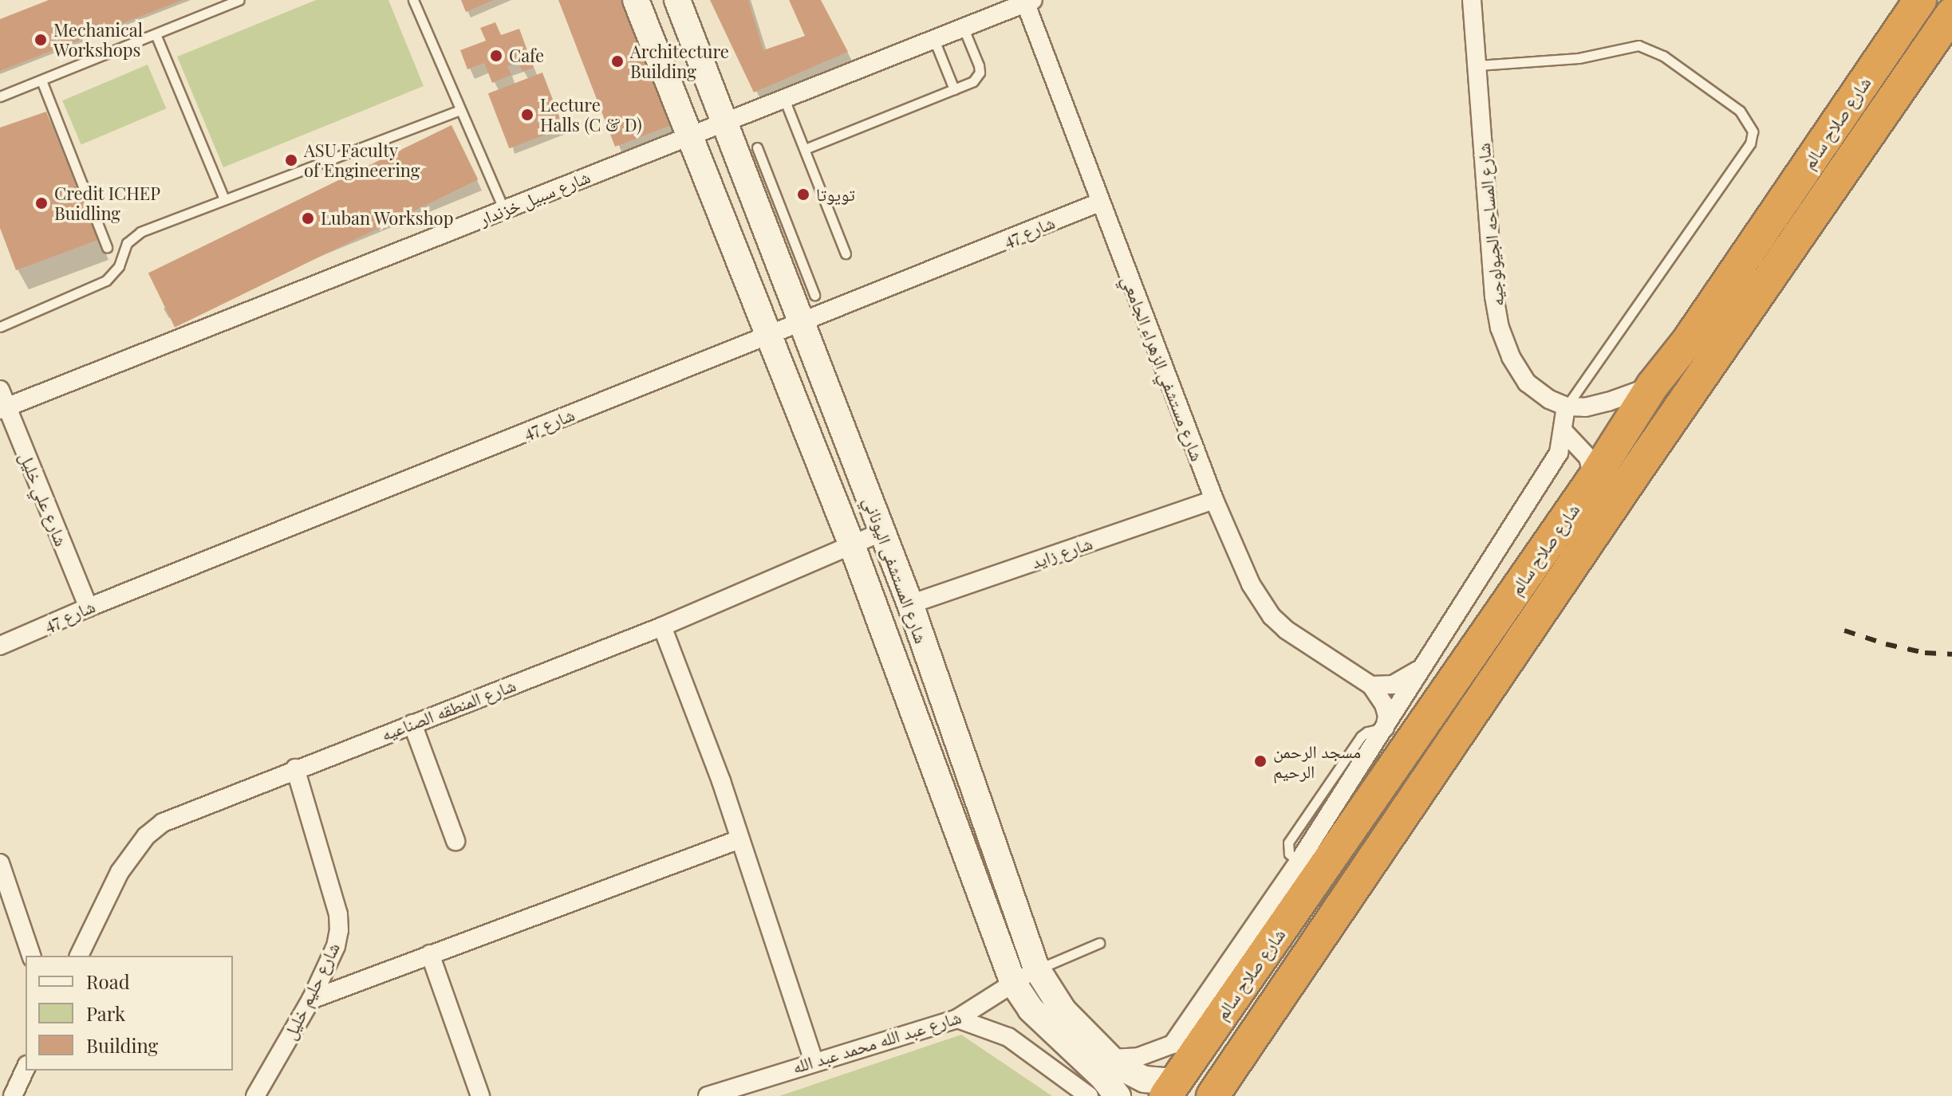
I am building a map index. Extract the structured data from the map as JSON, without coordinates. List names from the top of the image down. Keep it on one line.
{"streets":{"highway":["شارع صلاح سالم"],"street":["شارع سبيل خزندار","شارع المساحه الجيولوجيه","شارع 47","شارع مستشفي الزهراء الجامعي","شارع علي خليل","شارع زايد","شارع المستشفى اليوناني","شارع المنطقه الصناعيه","شارع حليم خليل","شارع عبد الله محمد عبد الله"]},"crossings":[["شارع صلاح سالم","شارع المستشفى اليوناني"],["شارع سبيل خزندار","شارع مستشفي الزهراء الجامعي"],["شارع سبيل خزندار","شارع علي خليل"],["شارع سبيل خزندار","شارع المستشفى اليوناني"],["شارع 47","شارع مستشفي الزهراء الجامعي"],["شارع 47","شارع علي خليل"],["شارع 47","شارع المستشفى اليوناني"],["شارع مستشفي الزهراء الجامعي","شارع زايد"],["شارع زايد","شارع المستشفى اليوناني"],["شارع المستشفى اليوناني","شارع المنطقه الصناعيه"],["شارع المستشفى اليوناني","شارع عبد الله محمد عبد الله"],["شارع المنطقه الصناعيه","شارع حليم خليل"]],"places":["Mechanical Workshops","Cafe","Architecture Building","Lecture Halls (C & D)","ASU Faculty of Engineering","تويوتا","Credit ICHEP Buidling","Luban Workshop","مسجد الرحمن الرحيم"],"legend":["Road","Park","Building"]}
